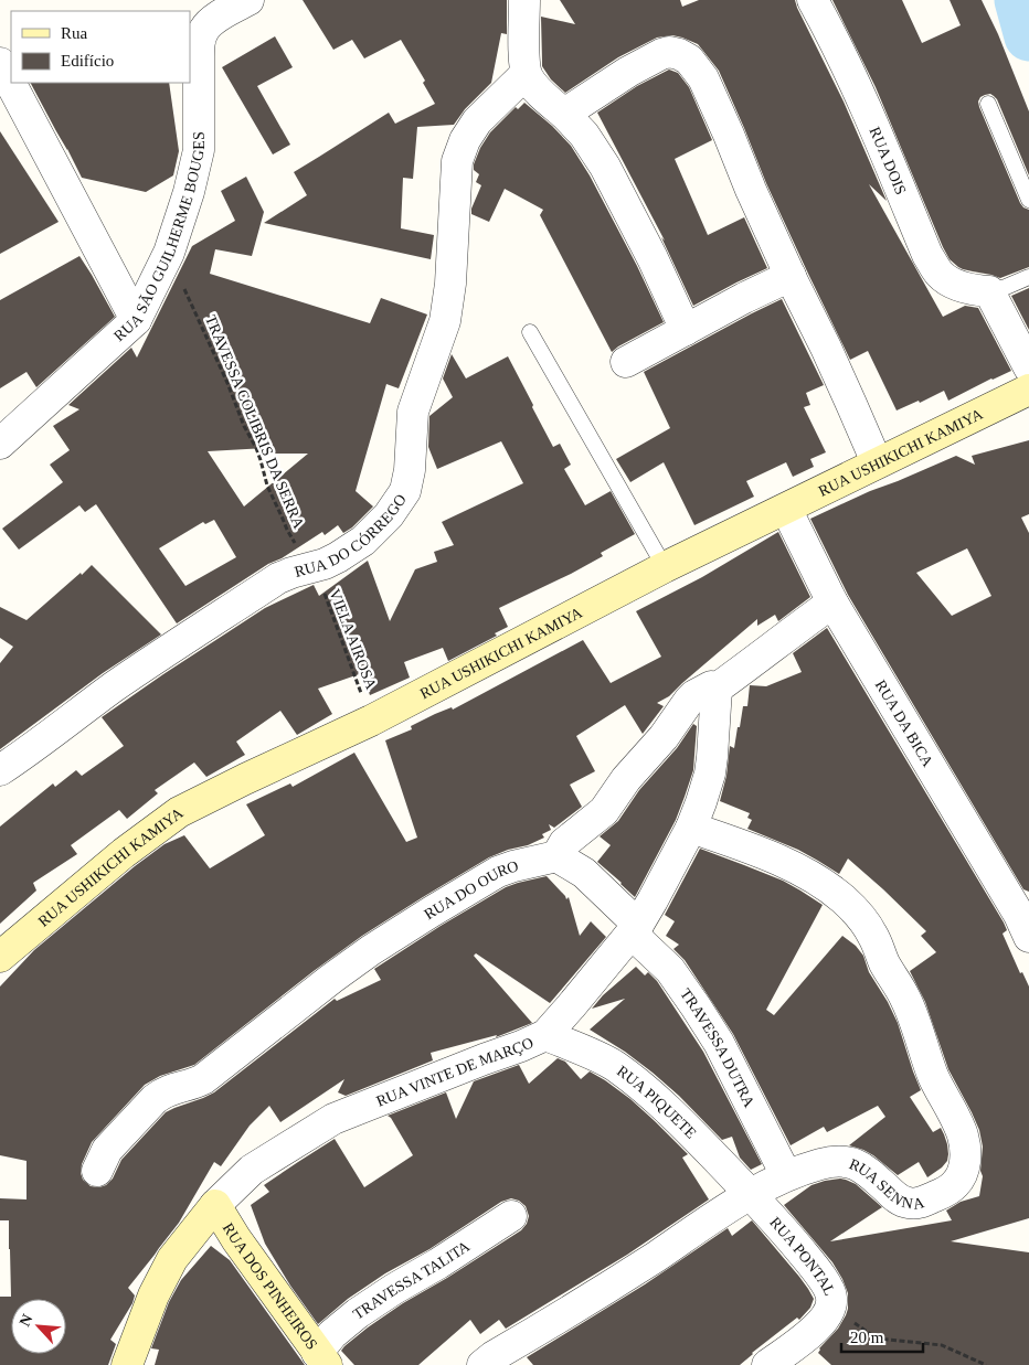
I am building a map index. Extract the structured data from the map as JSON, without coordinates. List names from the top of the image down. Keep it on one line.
{"streets":{"main road":["RUA USHIKICHI KAMIYA","RUA VINTE DE MARÇO","RUA DOS PINHEIROS"],"street":["RUA DOIS","RUA SÃO GUILHERME BOUGES","RUA DO CÓRREGO","RUA DA BICA","RUA DO OURO","TRAVESSA DUTRA","RUA PIQUETE","RUA SENNA","RUA PONTAL","TRAVESSA TALITA"],"path":["TRAVESSA COLIBRIS DA SERRA","VIELA AIROSA"]},"crossings":[["RUA SÃO GUILHERME BOUGES","TRAVESSA COLIBRIS DA SERRA"],["TRAVESSA COLIBRIS DA SERRA","RUA DO CÓRREGO"],["TRAVESSA COLIBRIS DA SERRA","VIELA AIROSA"],["RUA USHIKICHI KAMIYA","VIELA AIROSA"],["RUA USHIKICHI KAMIYA","RUA DA BICA"],["RUA DO CÓRREGO","VIELA AIROSA"],["RUA DO OURO","TRAVESSA DUTRA"],["TRAVESSA DUTRA","RUA VINTE DE MARÇO"],["TRAVESSA DUTRA","RUA SENNA"],["RUA VINTE DE MARÇO","RUA PIQUETE"],["RUA VINTE DE MARÇO","RUA SENNA"],["RUA VINTE DE MARÇO","RUA DOS PINHEIROS"],["RUA PIQUETE","RUA SENNA"],["RUA PIQUETE","RUA PONTAL"],["RUA SENNA","RUA PONTAL"],["TRAVESSA TALITA","RUA DOS PINHEIROS"]],"legend":["Rua","Edifício"],"scale_bar":"20 m","north":"top left"}
